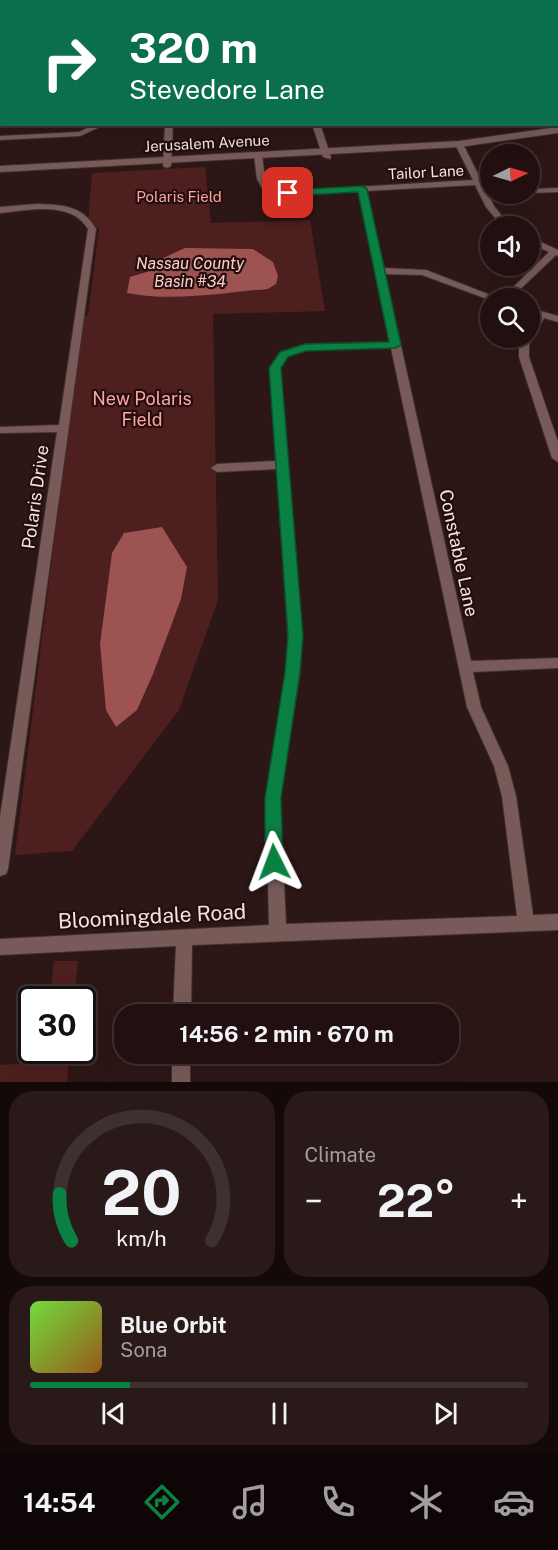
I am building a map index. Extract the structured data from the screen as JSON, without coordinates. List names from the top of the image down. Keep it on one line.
{"streets":{"main road":["Jerusalem Avenue"],"street":["Tailor Lane","Polaris Drive","Constable Lane","Bloomingdale Road"]},"crossings":[["Jerusalem Avenue","Tailor Lane"],["Tailor Lane","Constable Lane"],["Constable Lane","Bloomingdale Road"]],"water":["Nassau County Basin #34"],"parks":["Polaris Field","New Polaris Field"],"north":"right","page":{"turn":["320 m","Stevedore Lane"],"limit":"30","trip":"14:56 · 2 min · 670 m","tile":"Climate","heat":["−","22°","+"],"song":["Blue Orbit","Sona"],"tabs":"14:54","gauge":["20","km/h"]}}
